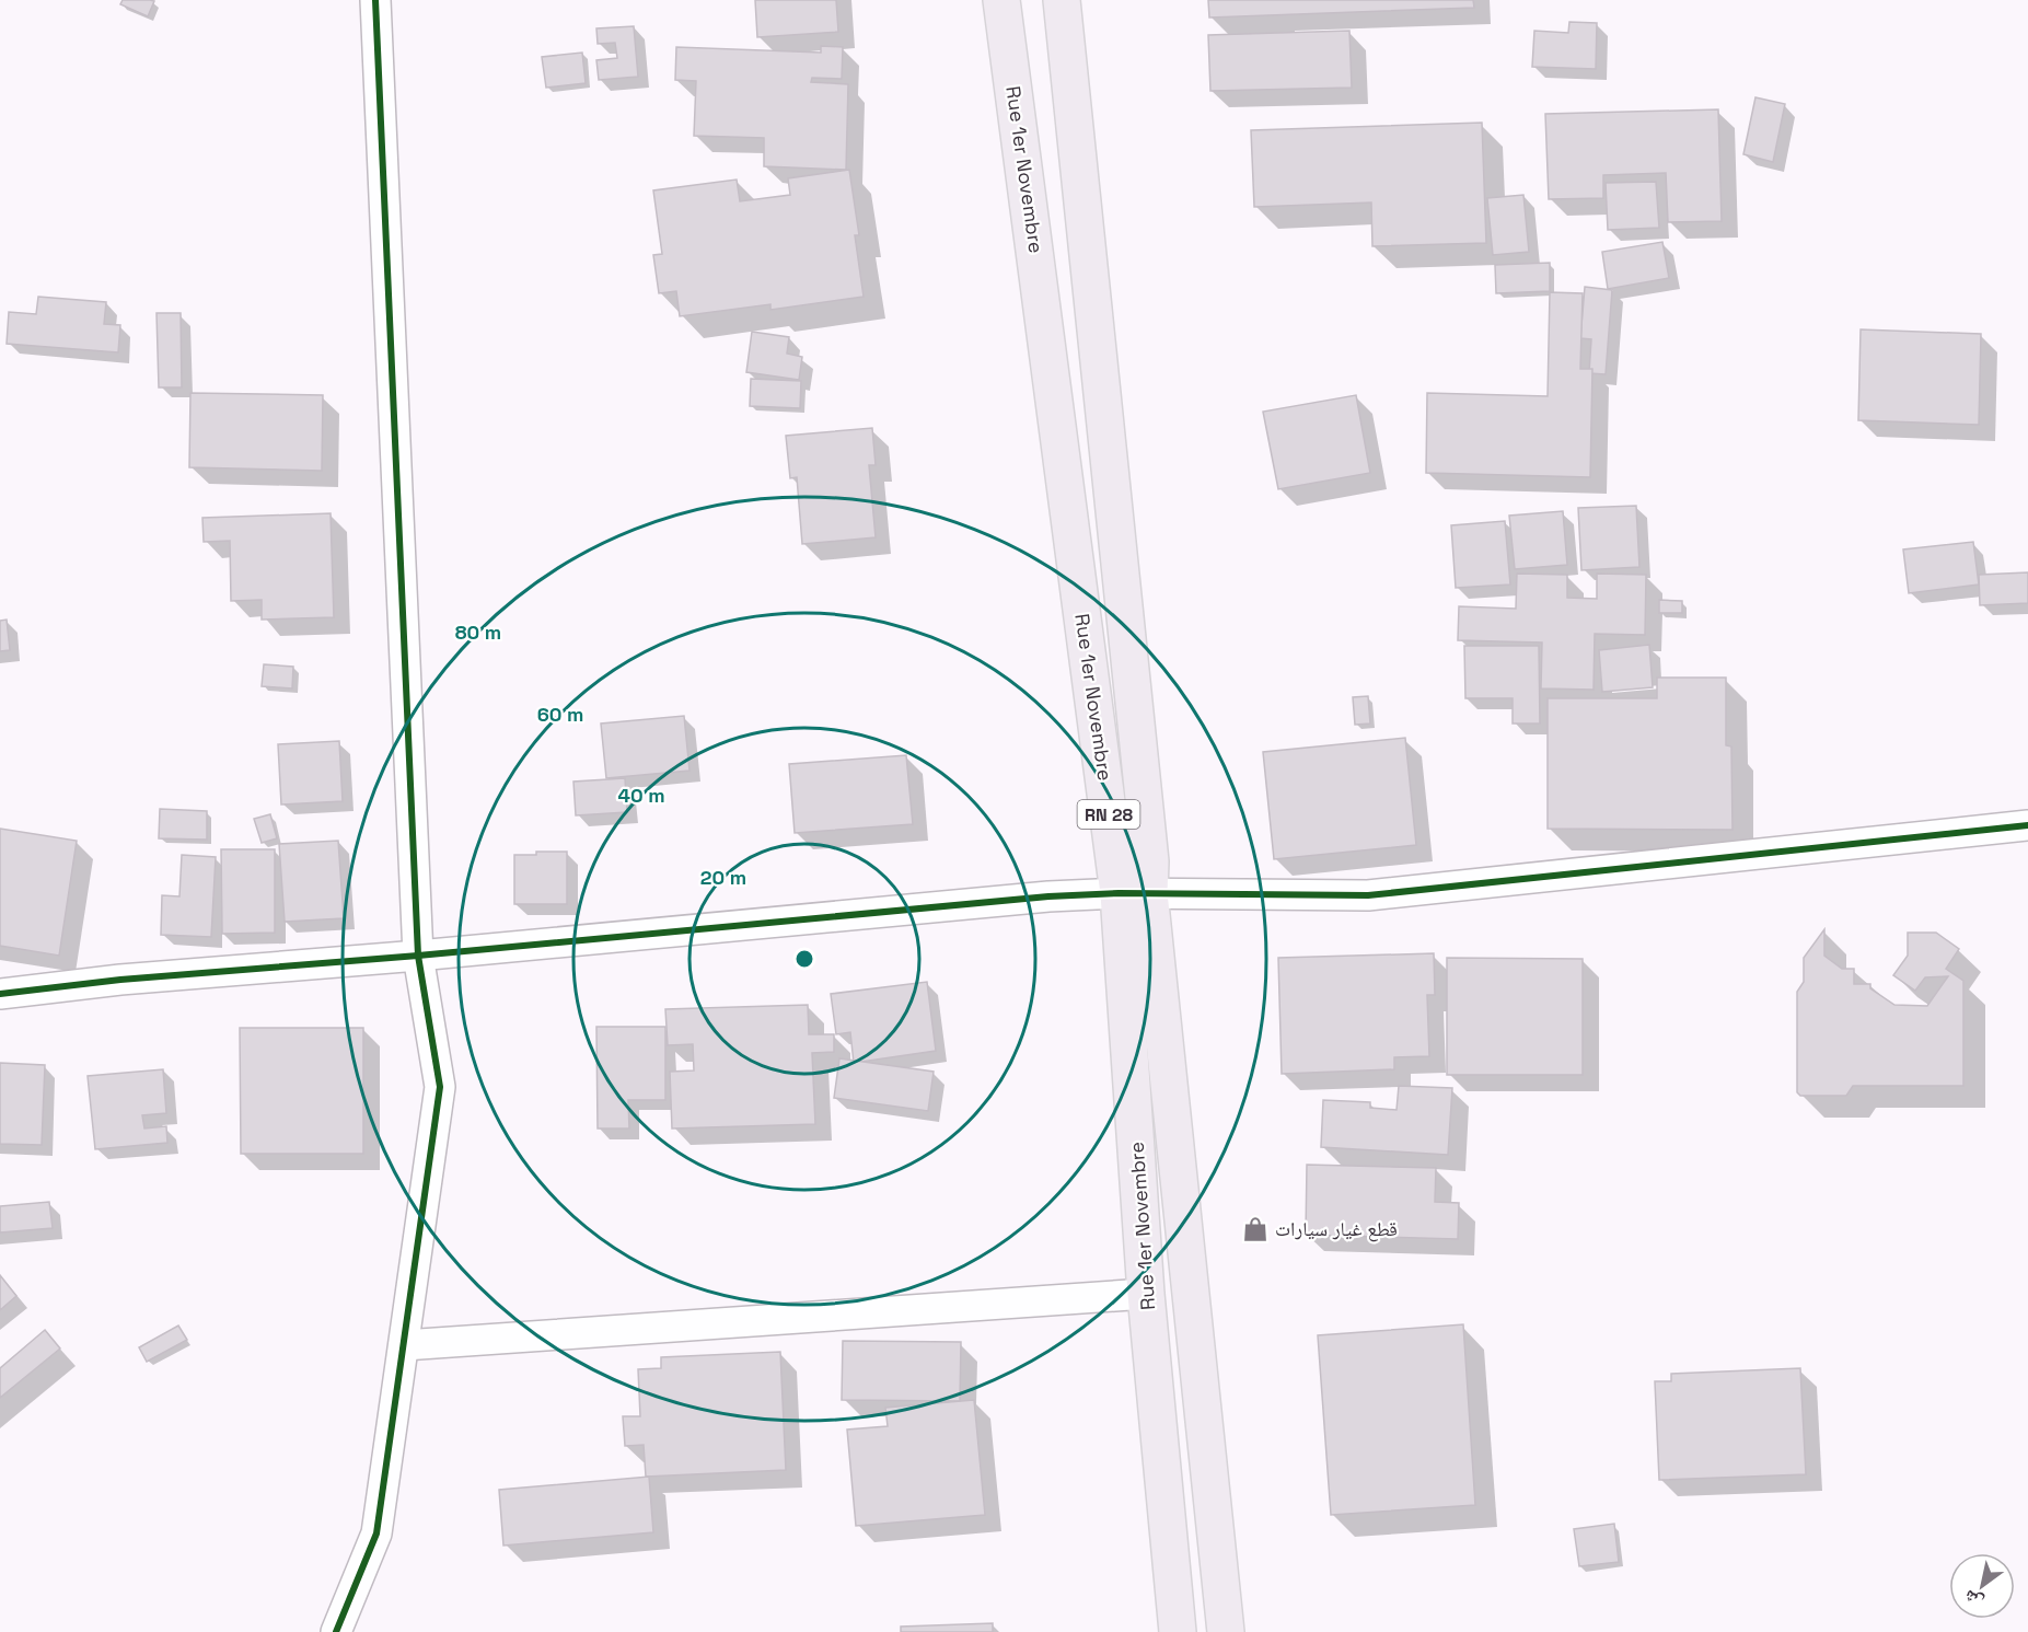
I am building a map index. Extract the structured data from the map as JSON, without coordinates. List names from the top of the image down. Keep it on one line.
{"streets":{"main road":["Rue 1er Novembre","RN 28"]},"crossings":[["Rue 1er Novembre","RN 28"]],"places":{"shop":["قطع غيار سيارات"]},"north":"bottom left","rings":["80 m","60 m","40 m","20 m"]}
